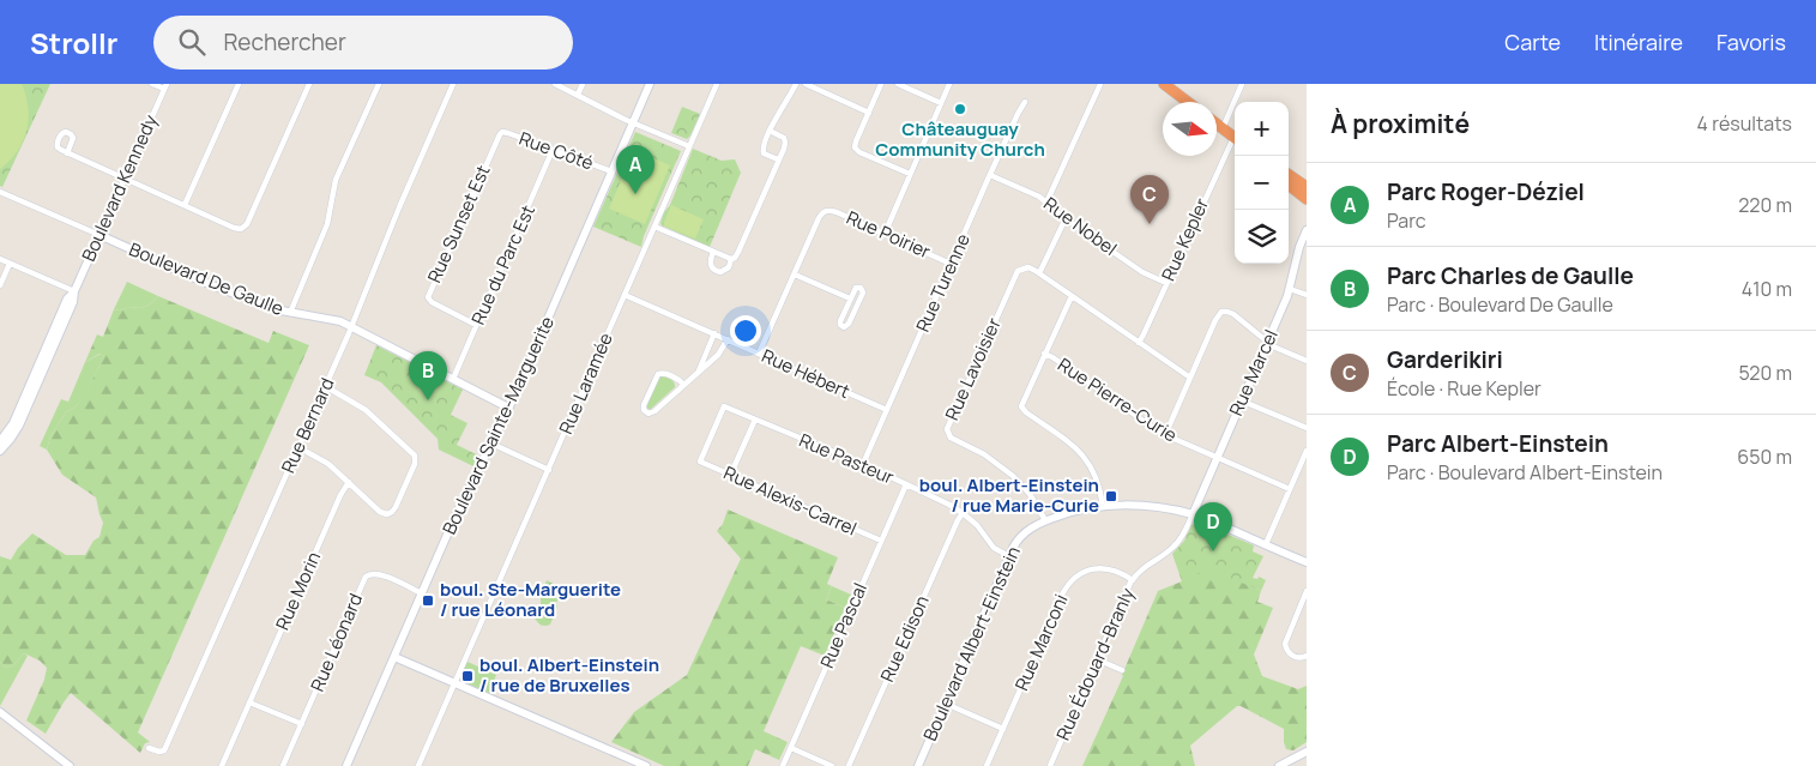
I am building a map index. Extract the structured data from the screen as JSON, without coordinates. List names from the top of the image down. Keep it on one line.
{"streets":{"street":["Rue Côté","Boulevard Kennedy","Rue Sunset Est","Rue Nobel","Rue Poirier","Rue Kepler","Rue du Parc Est","Boulevard De Gaulle","Rue Turenne","Rue Lavoisier","Rue Marcel","Rue Hébert","Rue Laramée","Rue Pierre-Curie","Rue Bernard","Boulevard Sainte-Marguerite","Rue Pasteur","Rue Alexis-Carrel","Rue Morin","Rue Pascal","Rue Edison","Rue Léonard","Rue Marconi","Boulevard Albert-Einstein","Rue Édouard-Branly"]},"crossings":[["Rue Côté","Rue Sunset Est"],["Rue Côté","Rue du Parc Est"],["Rue Côté","Boulevard Sainte-Marguerite"],["Boulevard Kennedy","Boulevard De Gaulle"],["Rue Sunset Est","Rue du Parc Est"],["Rue Nobel","Rue Kepler"],["Rue Nobel","Rue Turenne"],["Rue Poirier","Rue Turenne"],["Rue du Parc Est","Boulevard De Gaulle"],["Boulevard De Gaulle","Rue Bernard"],["Boulevard De Gaulle","Boulevard Sainte-Marguerite"],["Rue Turenne","Rue Hébert"],["Rue Turenne","Rue Pasteur"],["Rue Lavoisier","Boulevard Albert-Einstein"],["Rue Marcel","Rue Pierre-Curie"],["Rue Marcel","Boulevard Albert-Einstein"],["Rue Marcel","Rue Édouard-Branly"],["Rue Hébert","Rue Laramée"],["Boulevard Sainte-Marguerite","Rue Léonard"],["Rue Pasteur","Rue Alexis-Carrel"],["Rue Pasteur","Rue Pascal"],["Rue Pasteur","Rue Edison"],["Rue Pasteur","Boulevard Albert-Einstein"],["Rue Alexis-Carrel","Rue Pascal"],["Rue Marconi","Rue Édouard-Branly"],["Boulevard Albert-Einstein","Rue Édouard-Branly"]],"places":{"other":["Châteauguay Community Church"],"transit":["boul. Albert-Einstein / rue Marie-Curie","boul. Ste-Marguerite / rue Léonard","boul. Albert-Einstein / rue de Bruxelles"]},"north":"right","page":{"header":"Strollr","search":"Rechercher","nav":["Carte","Itinéraire","Favoris"],"heading":["À proximité","4 résultats"],"map_buttons":["+","−"],"pins":["A","C","B","D"],"list":[{"mark":"A","name":"Parc Roger-Déziel","note":"Parc","value":"220 m"},{"mark":"B","name":"Parc Charles de Gaulle","note":"Parc · Boulevard De Gaulle","value":"410 m"},{"mark":"C","name":"Garderikiri","note":"École · Rue Kepler","value":"520 m"},{"mark":"D","name":"Parc Albert-Einstein","note":"Parc · Boulevard Albert-Einstein","value":"650 m"}]}}
